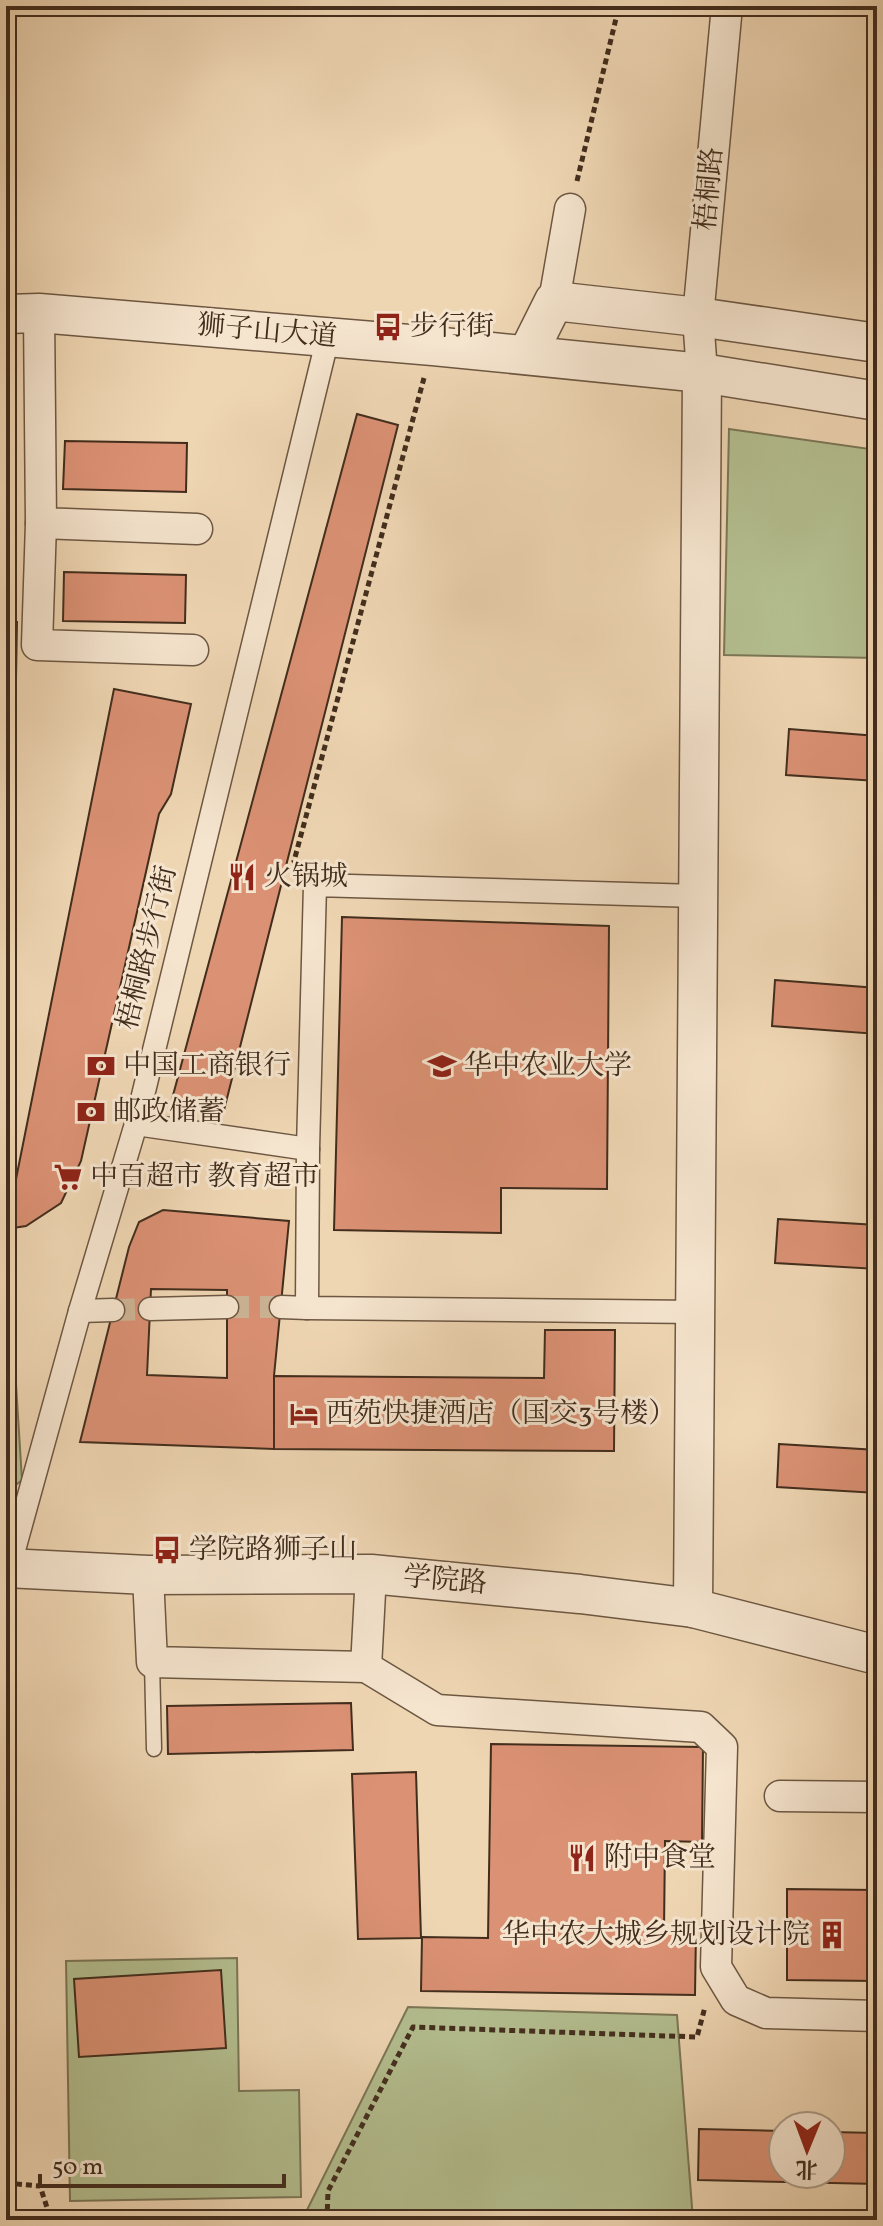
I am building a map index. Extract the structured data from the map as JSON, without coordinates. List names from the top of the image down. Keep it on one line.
{"streets":{"street":["梧桐路","狮子山大道","梧桐路步行街","学院路"]},"crossings":[["梧桐路","狮子山大道"],["狮子山大道","梧桐路步行街"],["梧桐路步行街","学院路"]],"places":{"bus stop":["步行街","学院路狮子山"],"restaurant":["火锅城","附中食堂"],"bank":["中国工商银行","邮政储蓄"],"school or university":["华中农业大学"],"supermarket":["中百超市 教育超市"],"hotel":["西苑快捷酒店（国交3号楼）"],"building":["华中农大城乡规划设计院"]},"scale_bar":"50 m","north":"bottom"}
